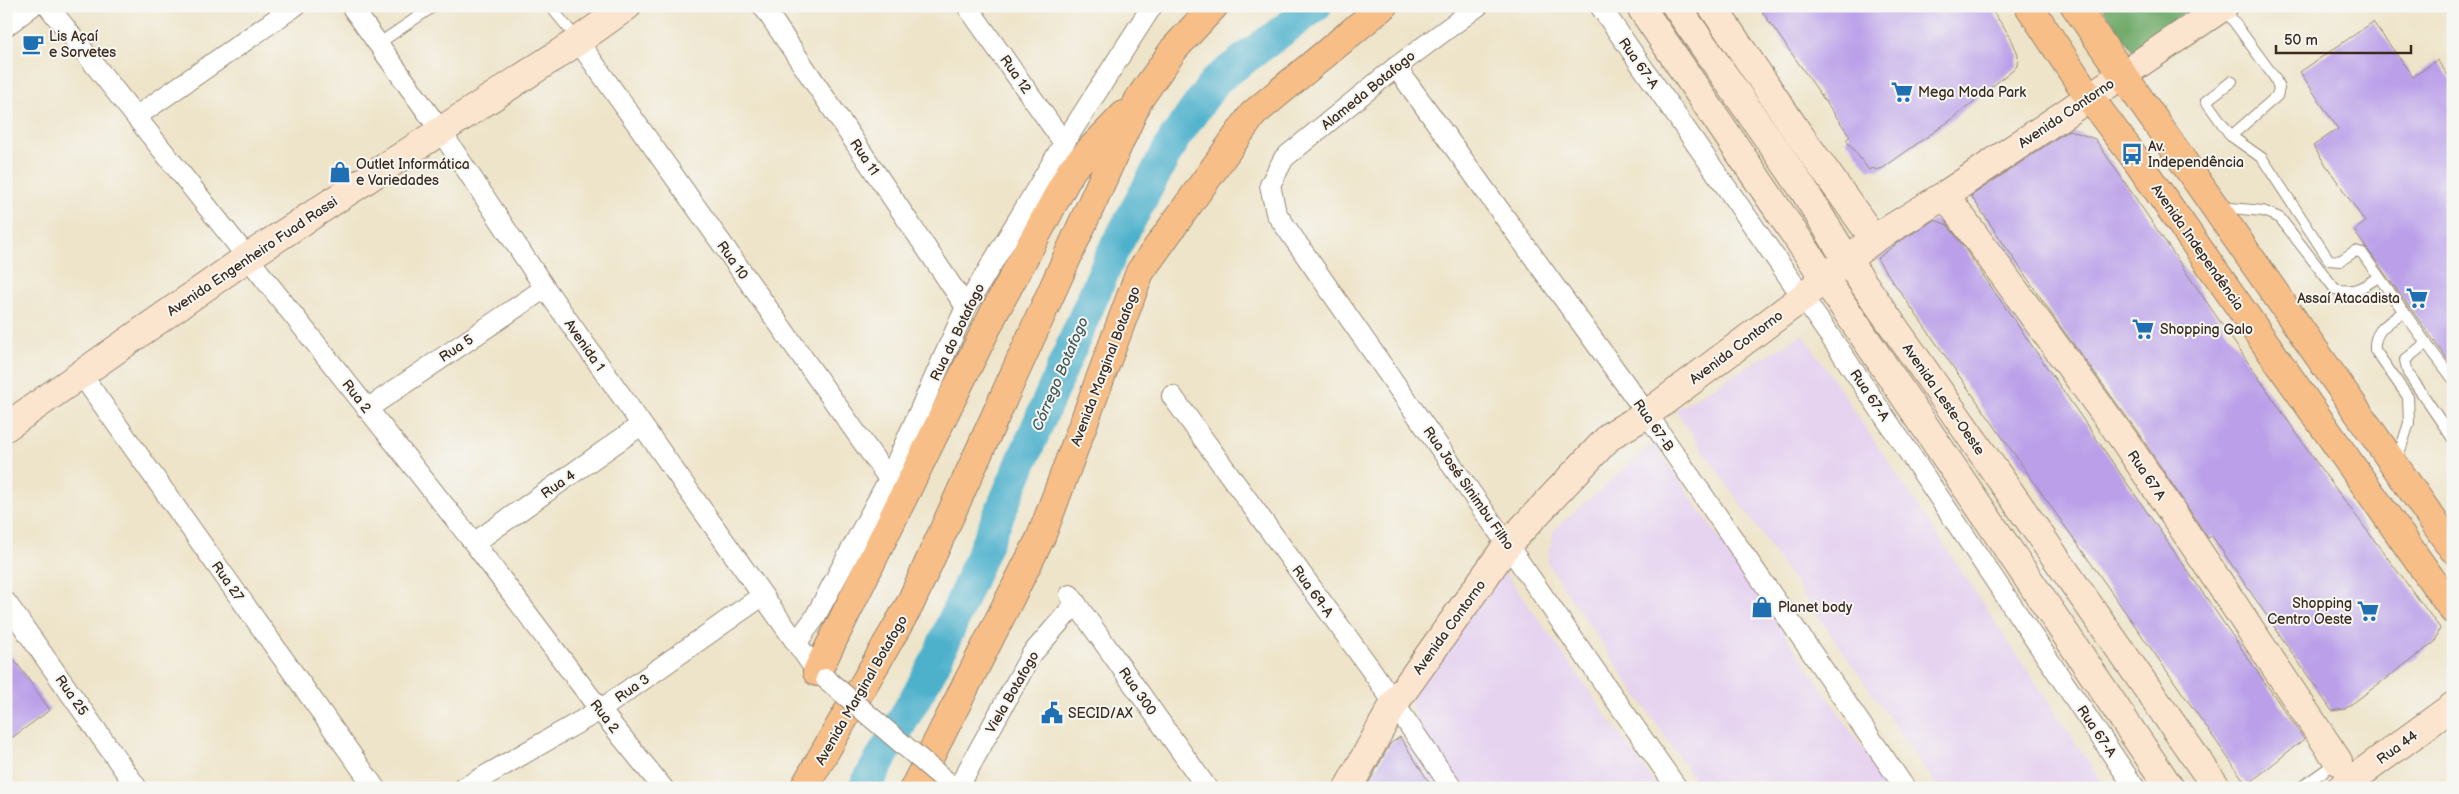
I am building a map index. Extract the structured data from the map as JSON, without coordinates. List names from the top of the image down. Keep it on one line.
{"streets":{"main road":["Avenida Contorno","Avenida Independência","Avenida Engenheiro Fuad Rassi","Avenida Marginal Botafogo","Avenida Leste-Oeste","Rua 67 A","Rua 44"],"street":["Rua 67-A","Rua 12","Alameda Botafogo","Rua 11","Rua 10","Rua do Botafogo","Avenida 1","Rua 5","Rua 2","Rua 67-B","Rua 4","Rua José Sinimbu Filho","Rua 27","Rua 69-A","Rua 3","Rua 300","Viela Botafogo","Rua 25"]},"crossings":[["Rua 67-A","Avenida Contorno"],["Rua 12","Rua do Botafogo"],["Alameda Botafogo","Rua 67-B"],["Alameda Botafogo","Rua José Sinimbu Filho"],["Avenida Contorno","Avenida Independência"],["Avenida Contorno","Avenida Leste-Oeste"],["Avenida Contorno","Rua 67-B"],["Avenida Contorno","Rua 67 A"],["Avenida Contorno","Rua José Sinimbu Filho"],["Avenida Contorno","Rua 69-A"],["Rua 11","Rua do Botafogo"],["Avenida Engenheiro Fuad Rassi","Rua 10"],["Avenida Engenheiro Fuad Rassi","Avenida 1"],["Avenida Engenheiro Fuad Rassi","Rua 2"],["Avenida Engenheiro Fuad Rassi","Rua 27"],["Rua 10","Rua do Botafogo"],["Rua do Botafogo","Avenida 1"],["Avenida 1","Rua 5"],["Avenida 1","Rua 4"],["Avenida 1","Rua 3"],["Avenida 1","Viela Botafogo"],["Rua 5","Rua 2"],["Rua 2","Rua 4"],["Rua 2","Rua 3"],["Rua 67 A","Rua 44"],["Rua 300","Viela Botafogo"]],"water":["Córrego Botafogo"],"places":{"cafe":["Lis Açaí e Sorvetes"],"supermarket":["Mega Moda Park","Assaí Atacadista","Shopping Galo","Shopping Centro Oeste"],"bus stop":["Av. Independência"],"shop":["Outlet Informática e Variedades","Planet body"],"public building":["SECID/AX"]},"scale_bar":"50 m"}
